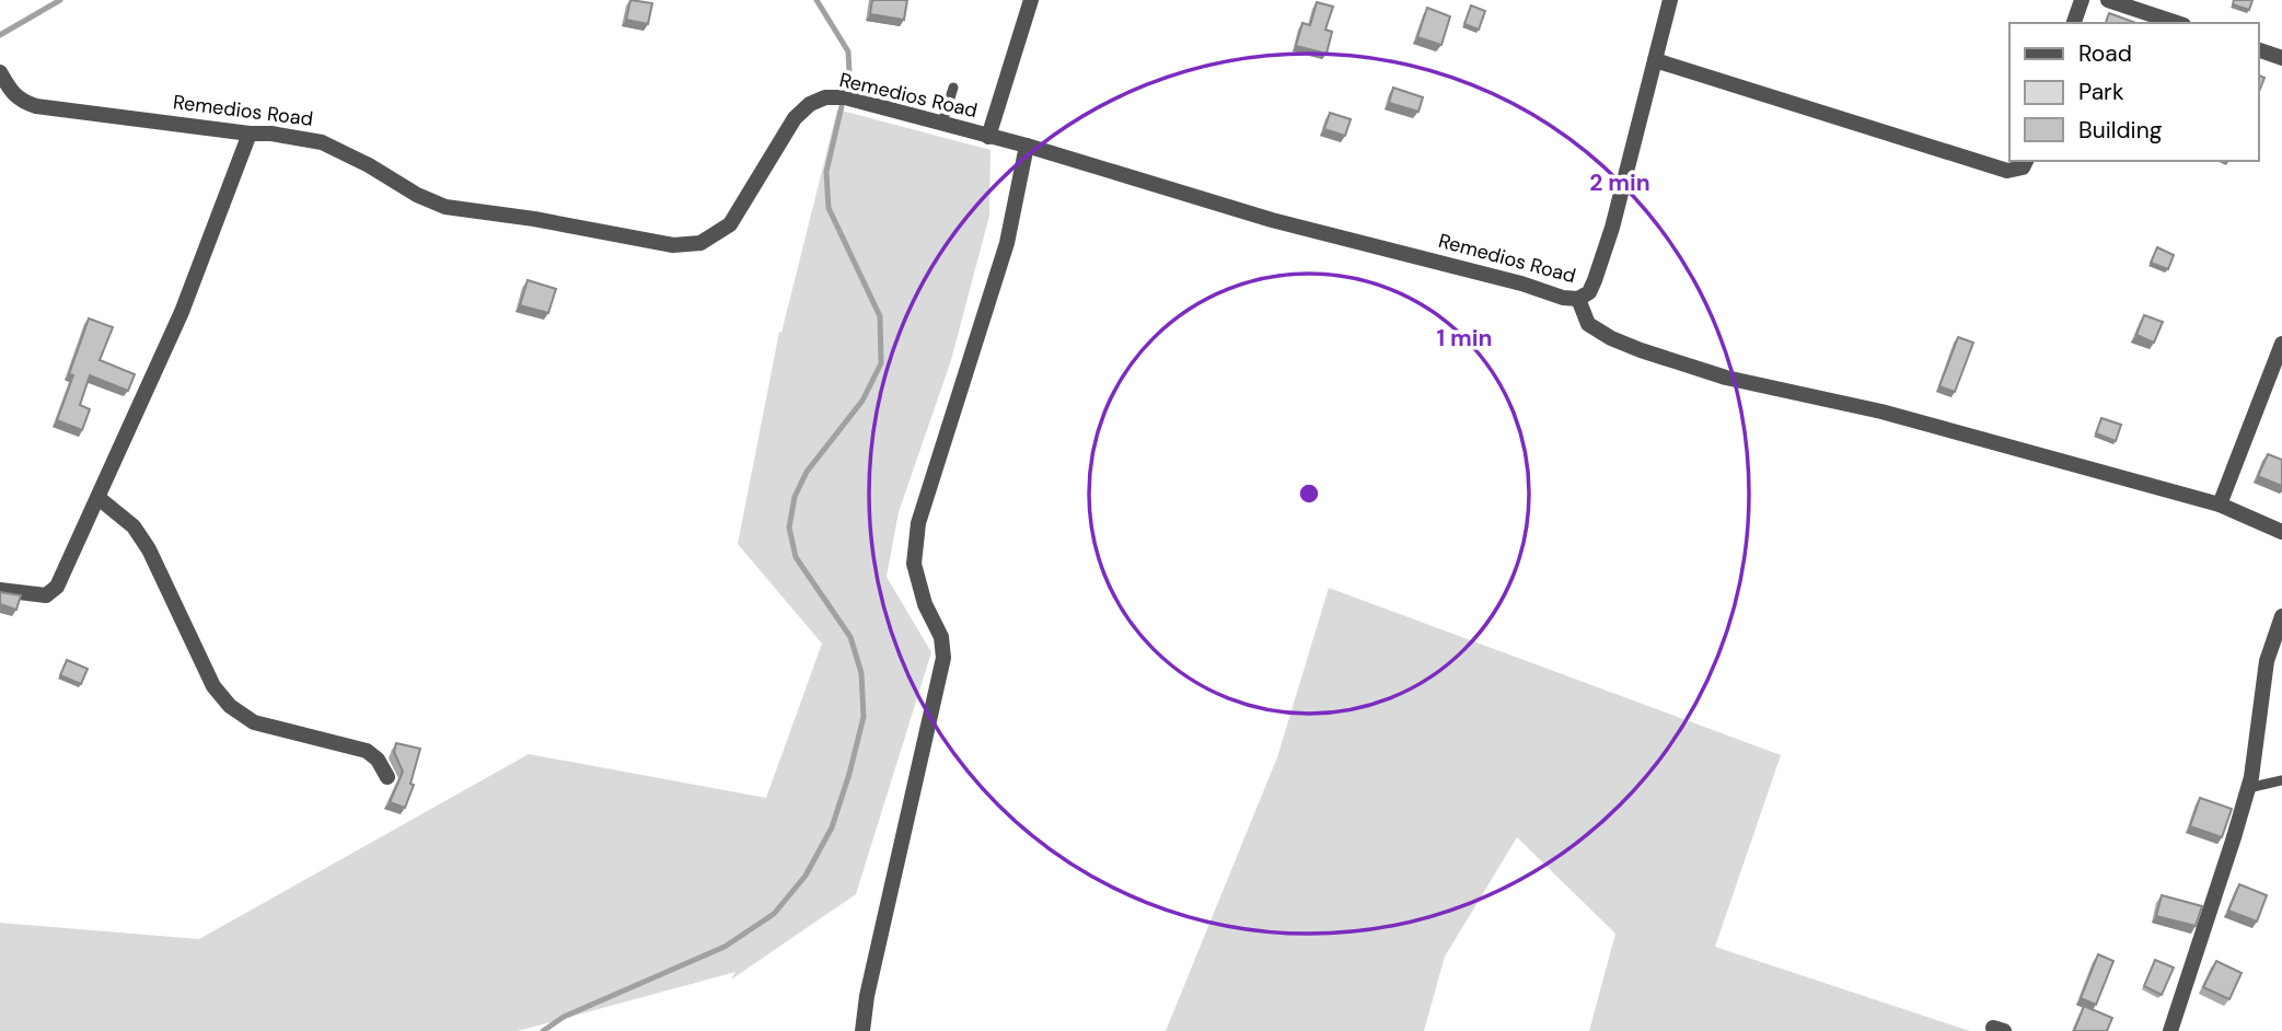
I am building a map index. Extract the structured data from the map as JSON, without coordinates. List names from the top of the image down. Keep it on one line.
{"streets":{"street":["Remedios Road"]},"legend":["Road","Park","Building"],"rings":["2 min","1 min"]}
